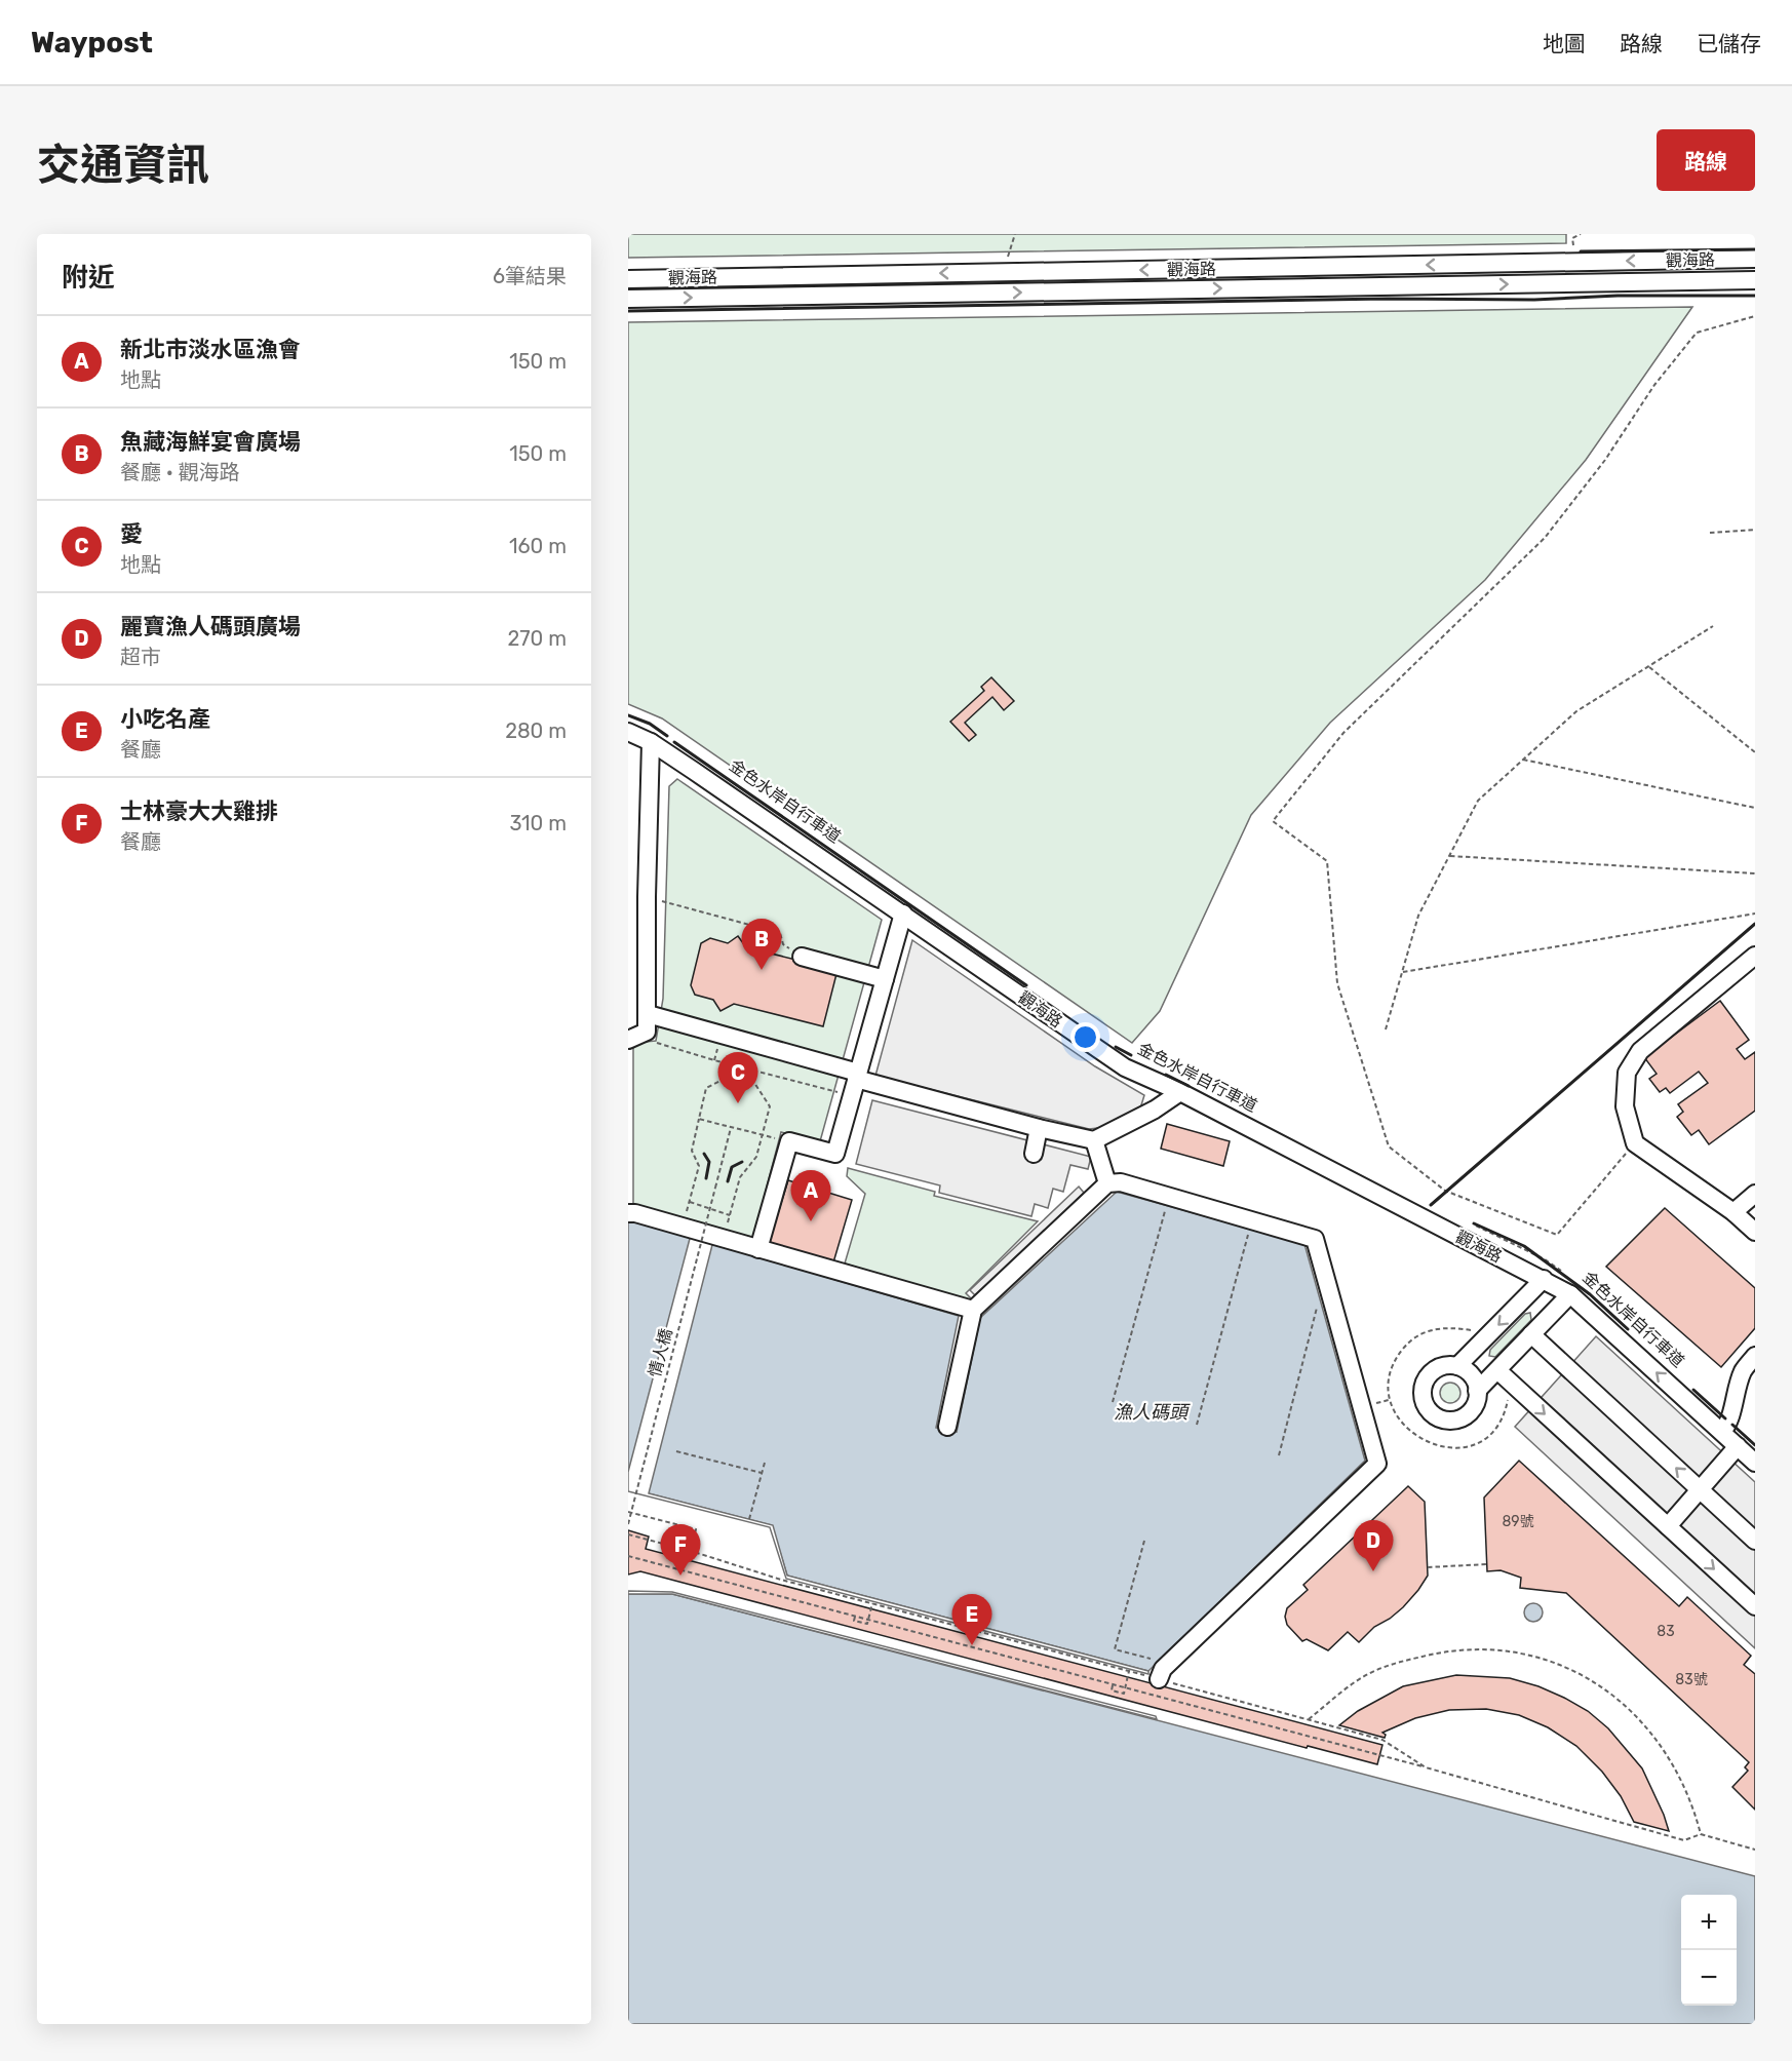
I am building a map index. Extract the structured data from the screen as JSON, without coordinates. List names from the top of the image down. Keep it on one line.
{"streets":{"street":["觀海路"],"path":["金色水岸自行車道","情人橋"]},"water":["漁人碼頭"],"house_numbers":["89號","83","83號"],"page":{"header":"Waypost","nav":["地圖","路線","已儲存"],"title":"交通資訊","buttons":"路線","heading":["附近","6筆結果"],"list":[{"mark":"A","name":"新北市淡水區漁會","note":"地點","value":"150 m"},{"mark":"B","name":"魚藏海鮮宴會廣場","note":"餐廳 · 觀海路","value":"150 m"},{"mark":"C","name":"愛","note":"地點","value":"160 m"},{"mark":"D","name":"麗寶漁人碼頭廣場","note":"超市","value":"270 m"},{"mark":"E","name":"小吃名產","note":"餐廳","value":"280 m"},{"mark":"F","name":"士林豪大大雞排","note":"餐廳","value":"310 m"}],"pins":["B","C","A","D","F","E"],"map_buttons":["+","−"]}}
